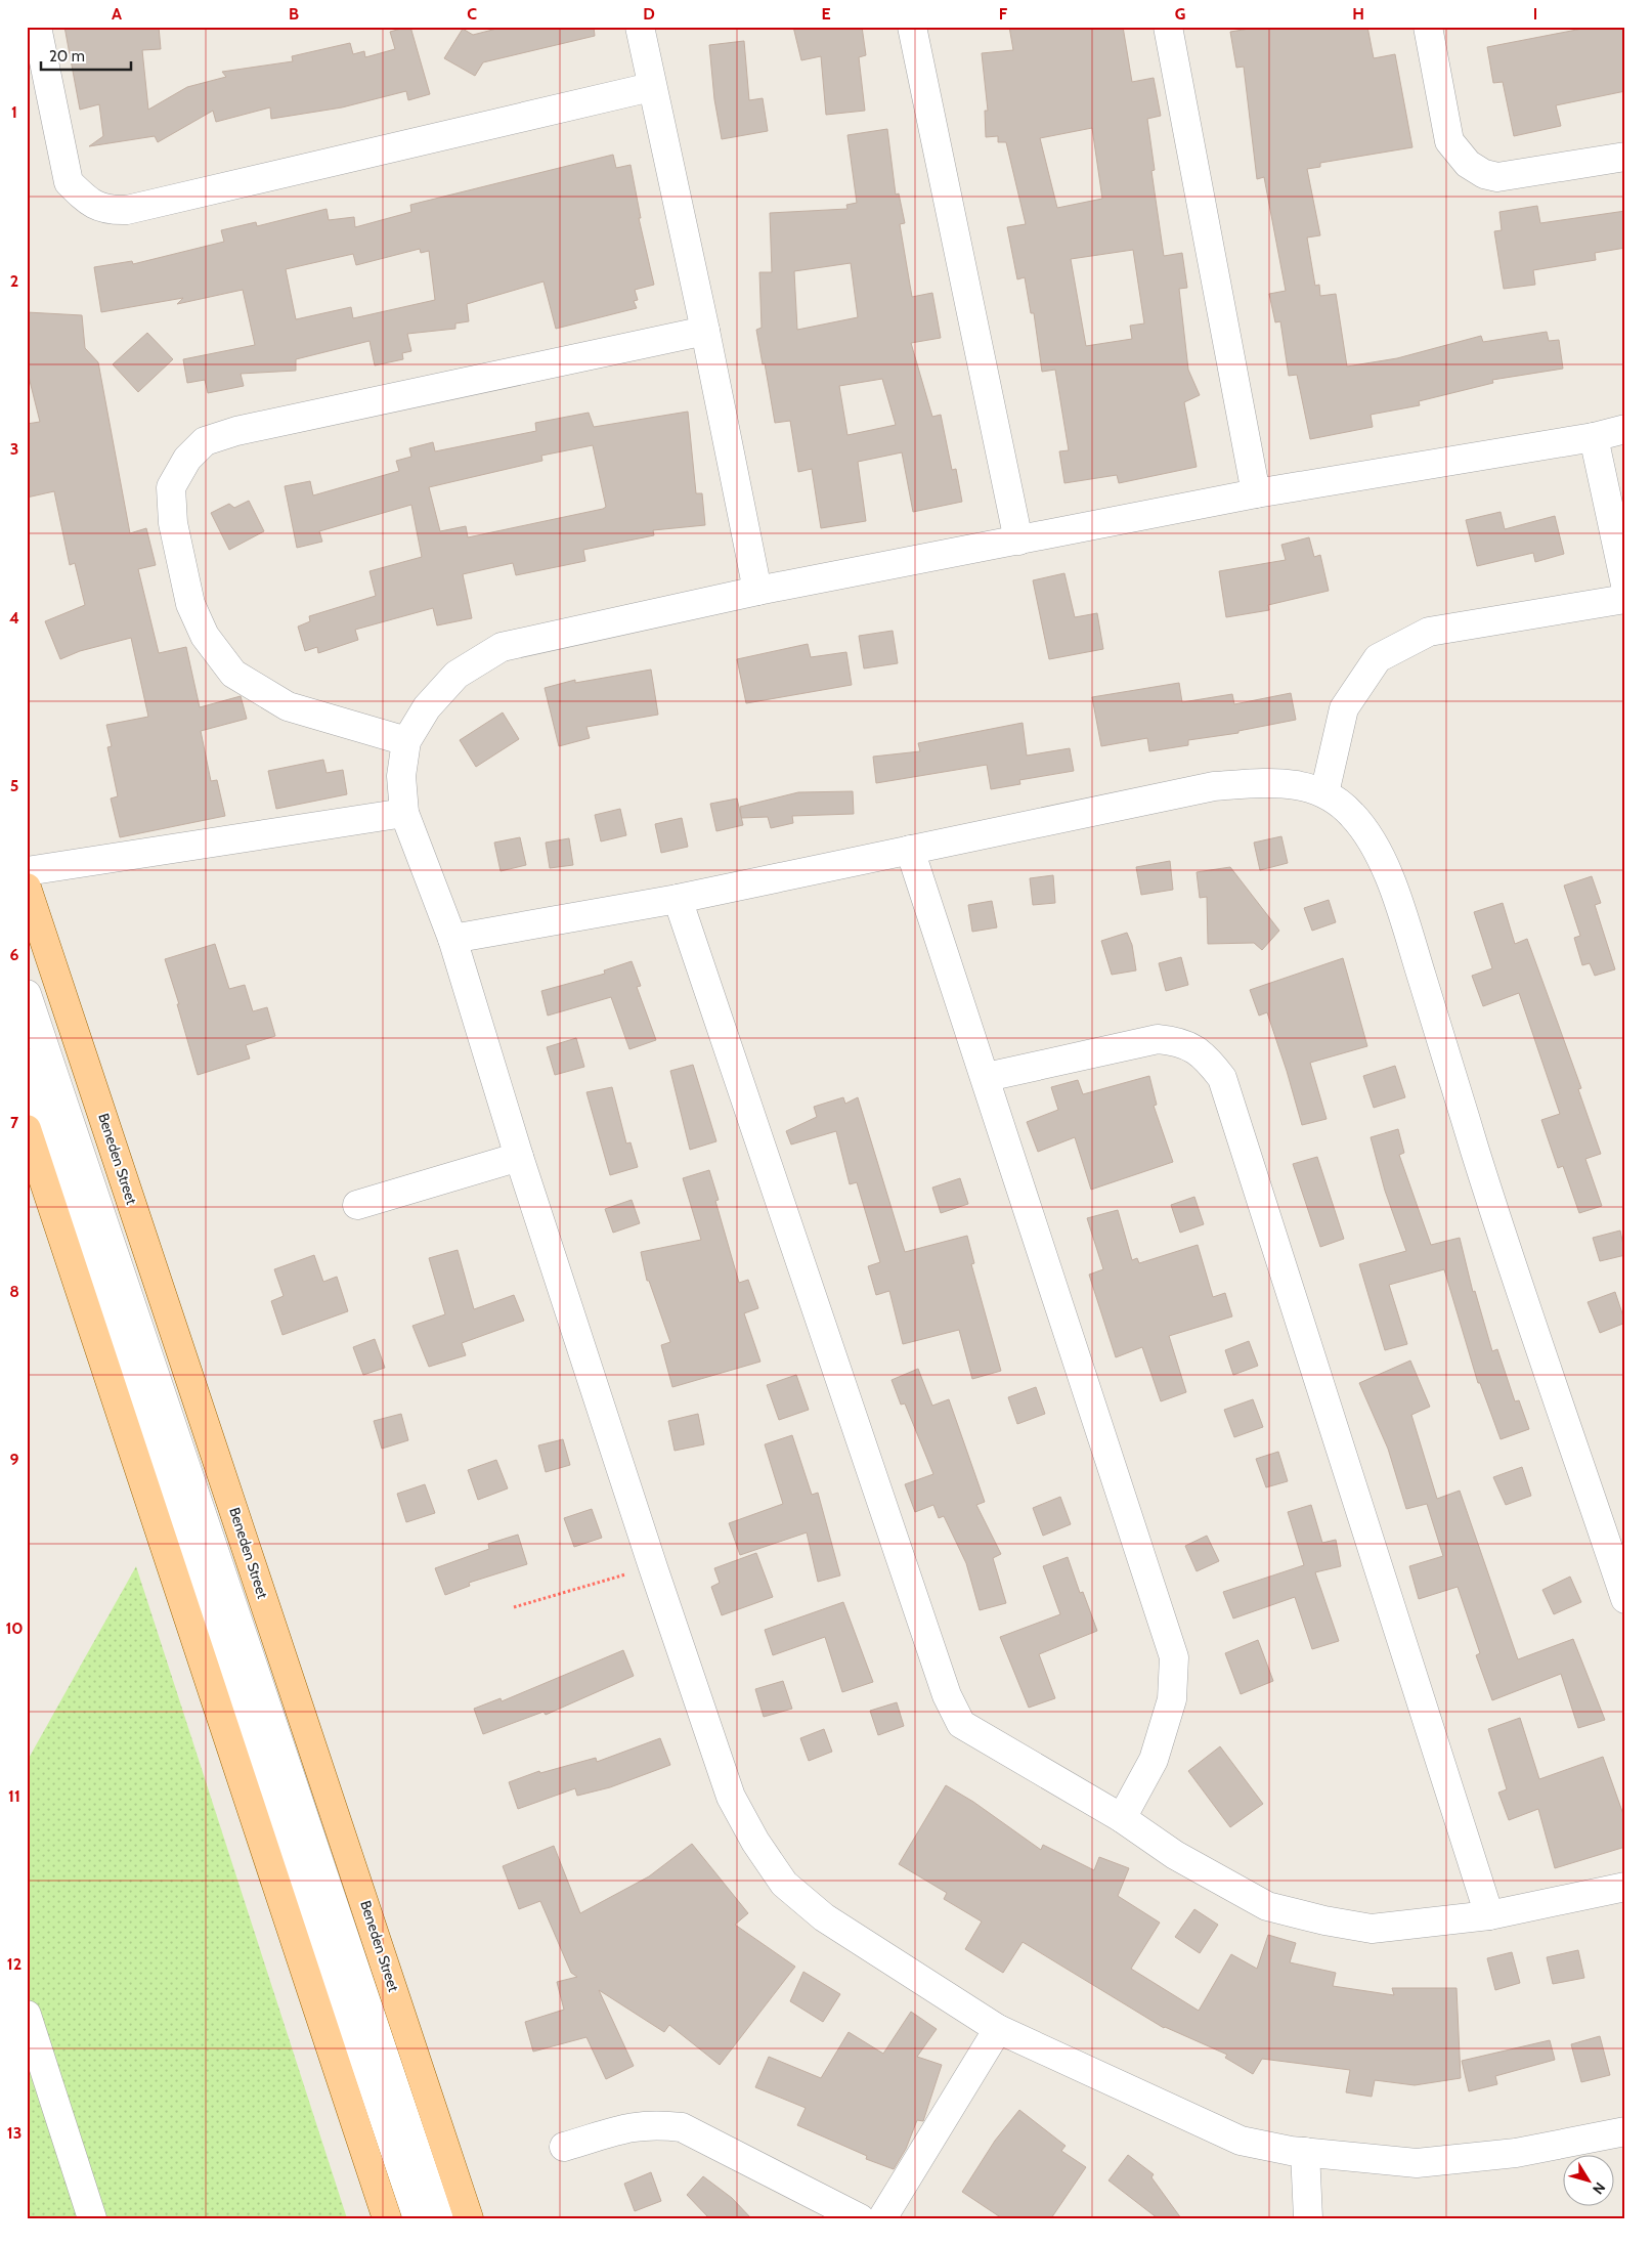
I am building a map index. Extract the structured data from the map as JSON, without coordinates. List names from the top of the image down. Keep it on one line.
{"streets":{"main road":["Beneden Street"]},"scale_bar":"20 m","north":"bottom right","grid":{"columns":["A","B","C","D","E","F","G","H","I"],"rows":["1","2","3","4","5","6","7","8","9","10","11","12","13"]}}
